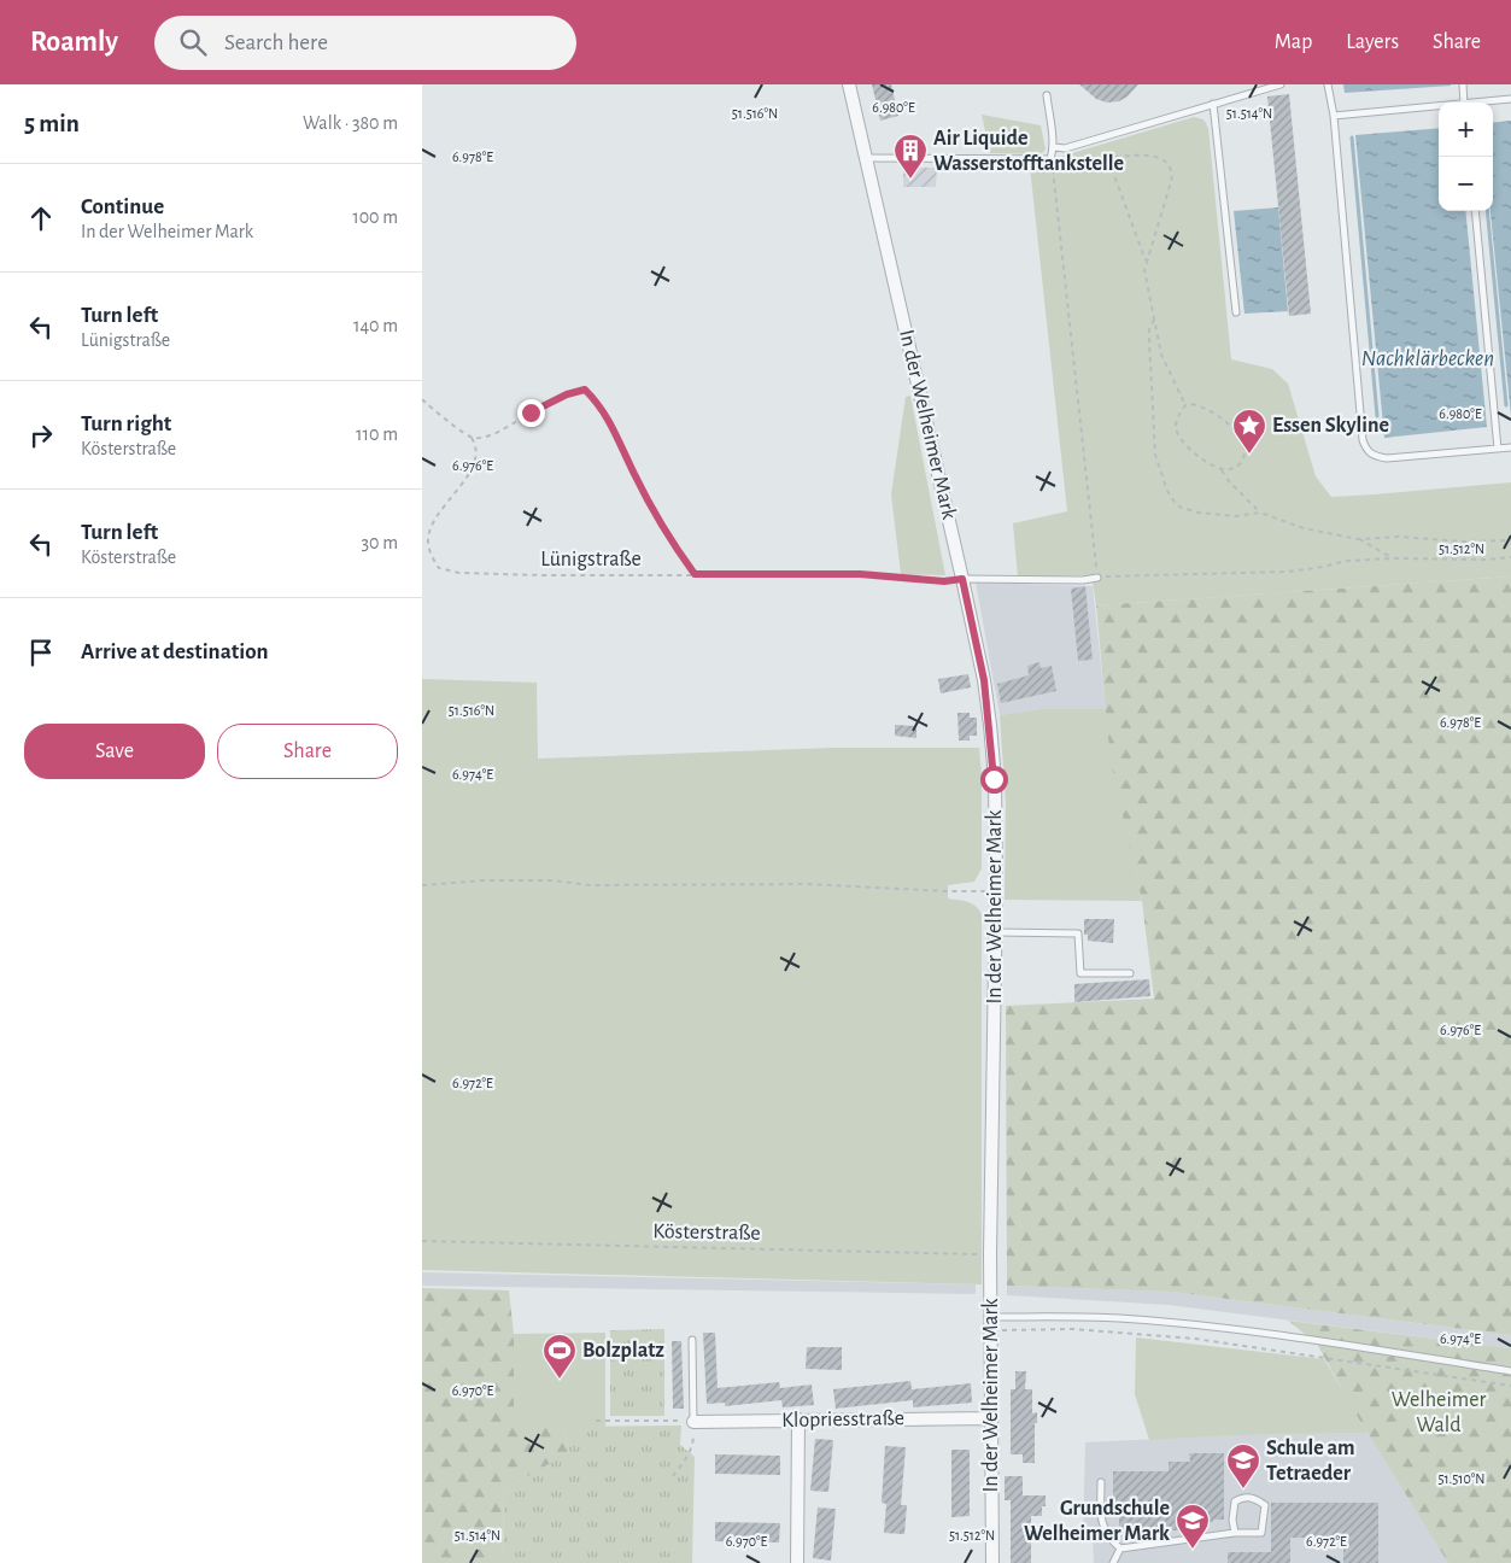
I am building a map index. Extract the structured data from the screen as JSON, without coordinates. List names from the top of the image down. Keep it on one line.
{"streets":{"street":["In der Welheimer Mark","Klopriesstraße"],"path":["Lünigstraße","Kösterstraße"]},"crossings":[["In der Welheimer Mark","Lünigstraße"],["In der Welheimer Mark","Kösterstraße"],["In der Welheimer Mark","Klopriesstraße"]],"water":["Nachklärbecken"],"parks":["Welheimer Wald"],"places":{"building":["Air Liquide Wasserstofftankstelle"],"place":["Essen Skyline"],"sports":["Bolzplatz"],"school or university":["Schule am Tetraeder","Grundschule Welheimer Mark"]},"page":{"header":"Roamly","search":"Search here","nav":["Map","Layers","Share"],"heading":["5 min","Walk · 380 m"],"map_buttons":["+","−"],"list":[["Continue","In der Welheimer Mark","100 m"],["Turn left","Lünigstraße","140 m"],["Turn right","Kösterstraße","110 m"],["Turn left","Kösterstraße","30 m"],"Arrive at destination"],"buttons":["Save","Share"]},"coordinates":["6.980°E","51.516°N","51.514°N","6.978°E","6.976°E","51.512°N","6.974°E","6.972°E","6.970°E","51.510°N"]}
